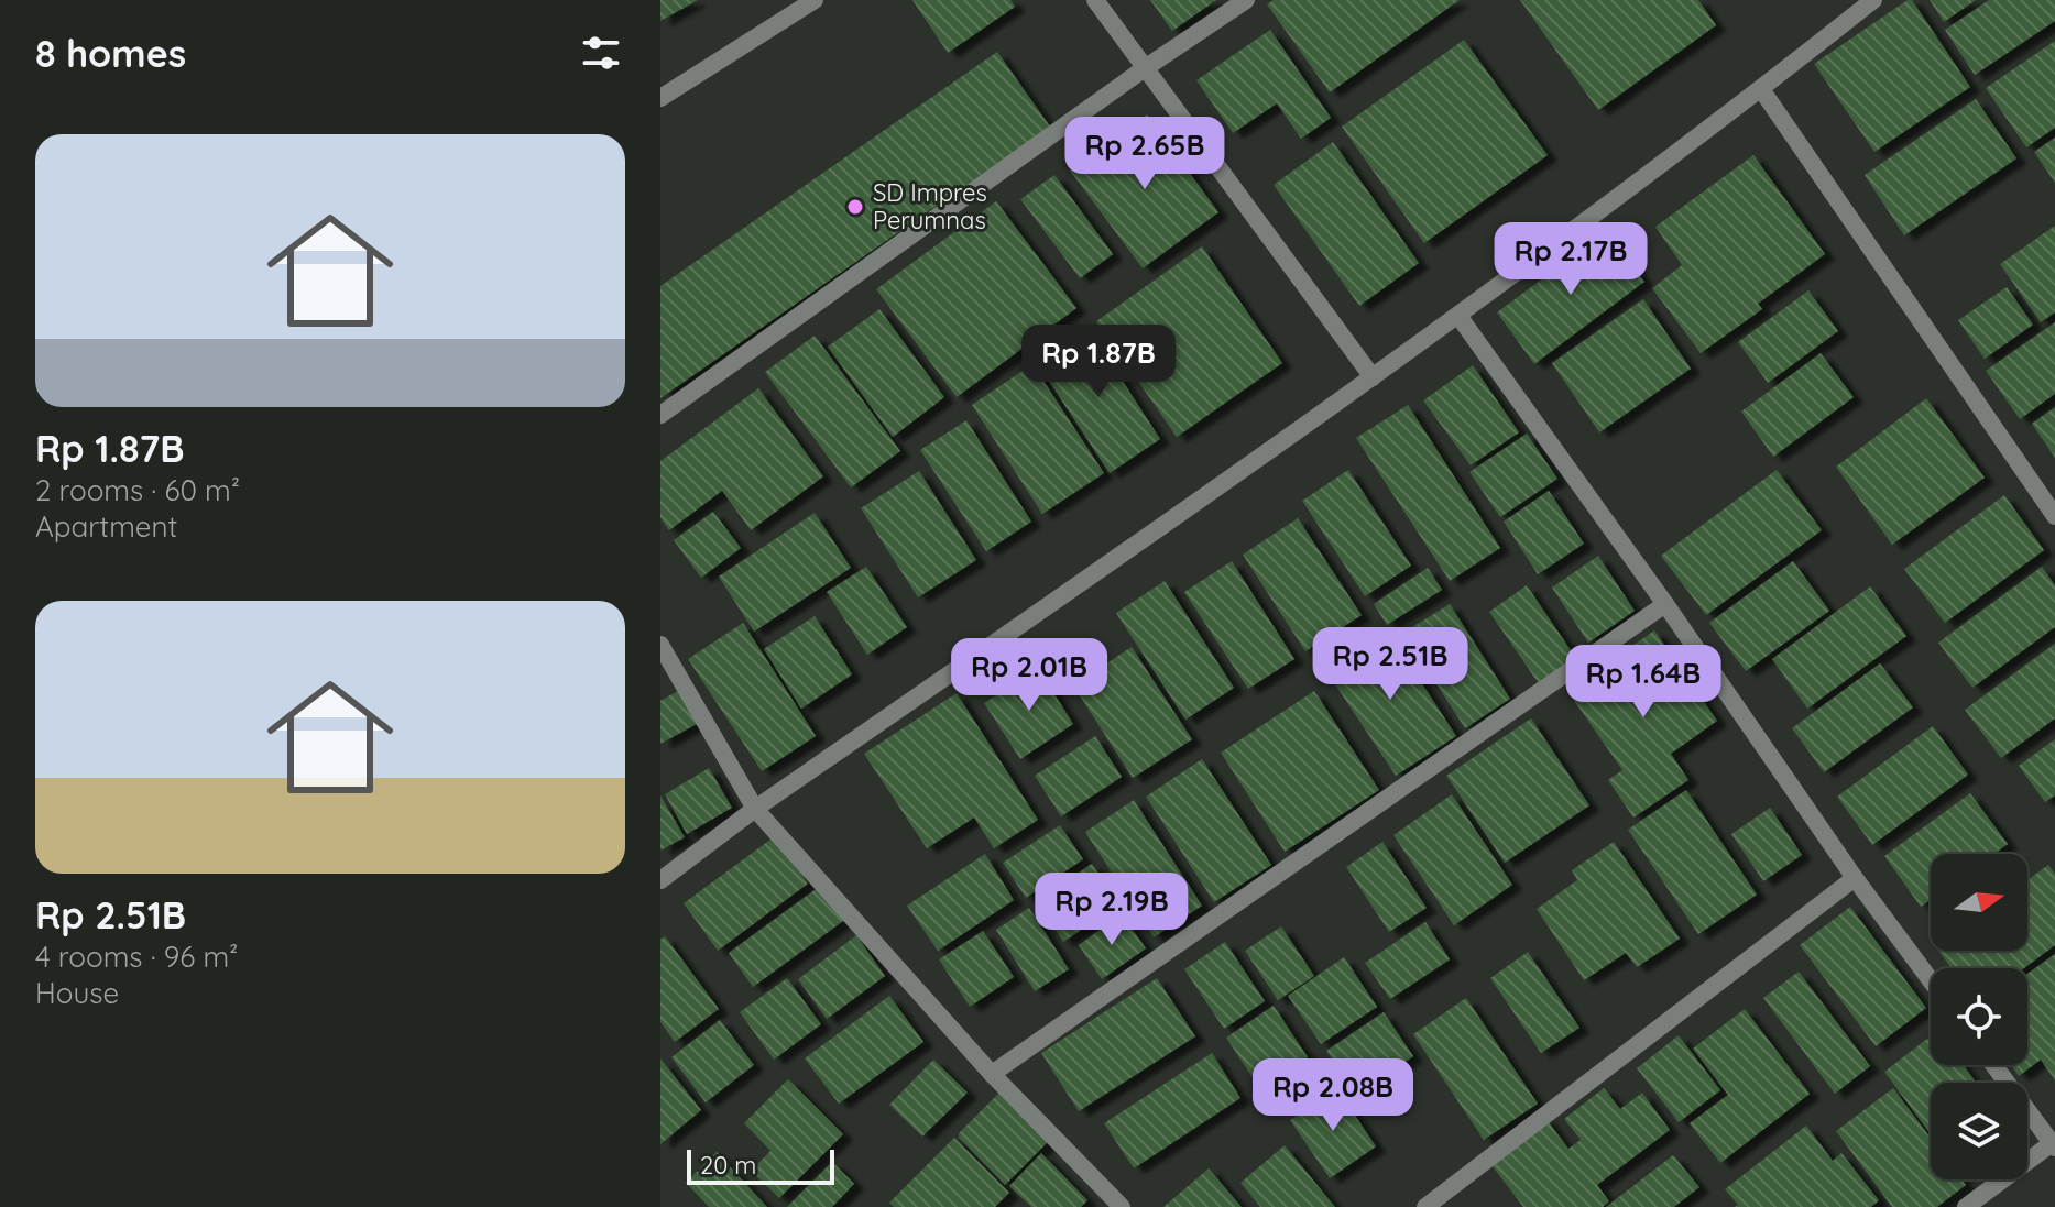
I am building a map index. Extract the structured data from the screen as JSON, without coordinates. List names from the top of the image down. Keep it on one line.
{"places":["SD Impres Perumnas"],"scale_bar":"20 m","north":"right","page":{"heading":"8 homes","list":[{"name":"Rp 1.87B","note":"2 rooms · 60 m² · Apartment"},{"name":"Rp 2.51B","note":"4 rooms · 96 m² · House"}],"price":["Rp 2.65B","Rp 2.17B","Rp 1.87B","Rp 2.51B","Rp 2.01B","Rp 1.64B","Rp 2.19B","Rp 2.08B"],"scale":"20 m"}}
